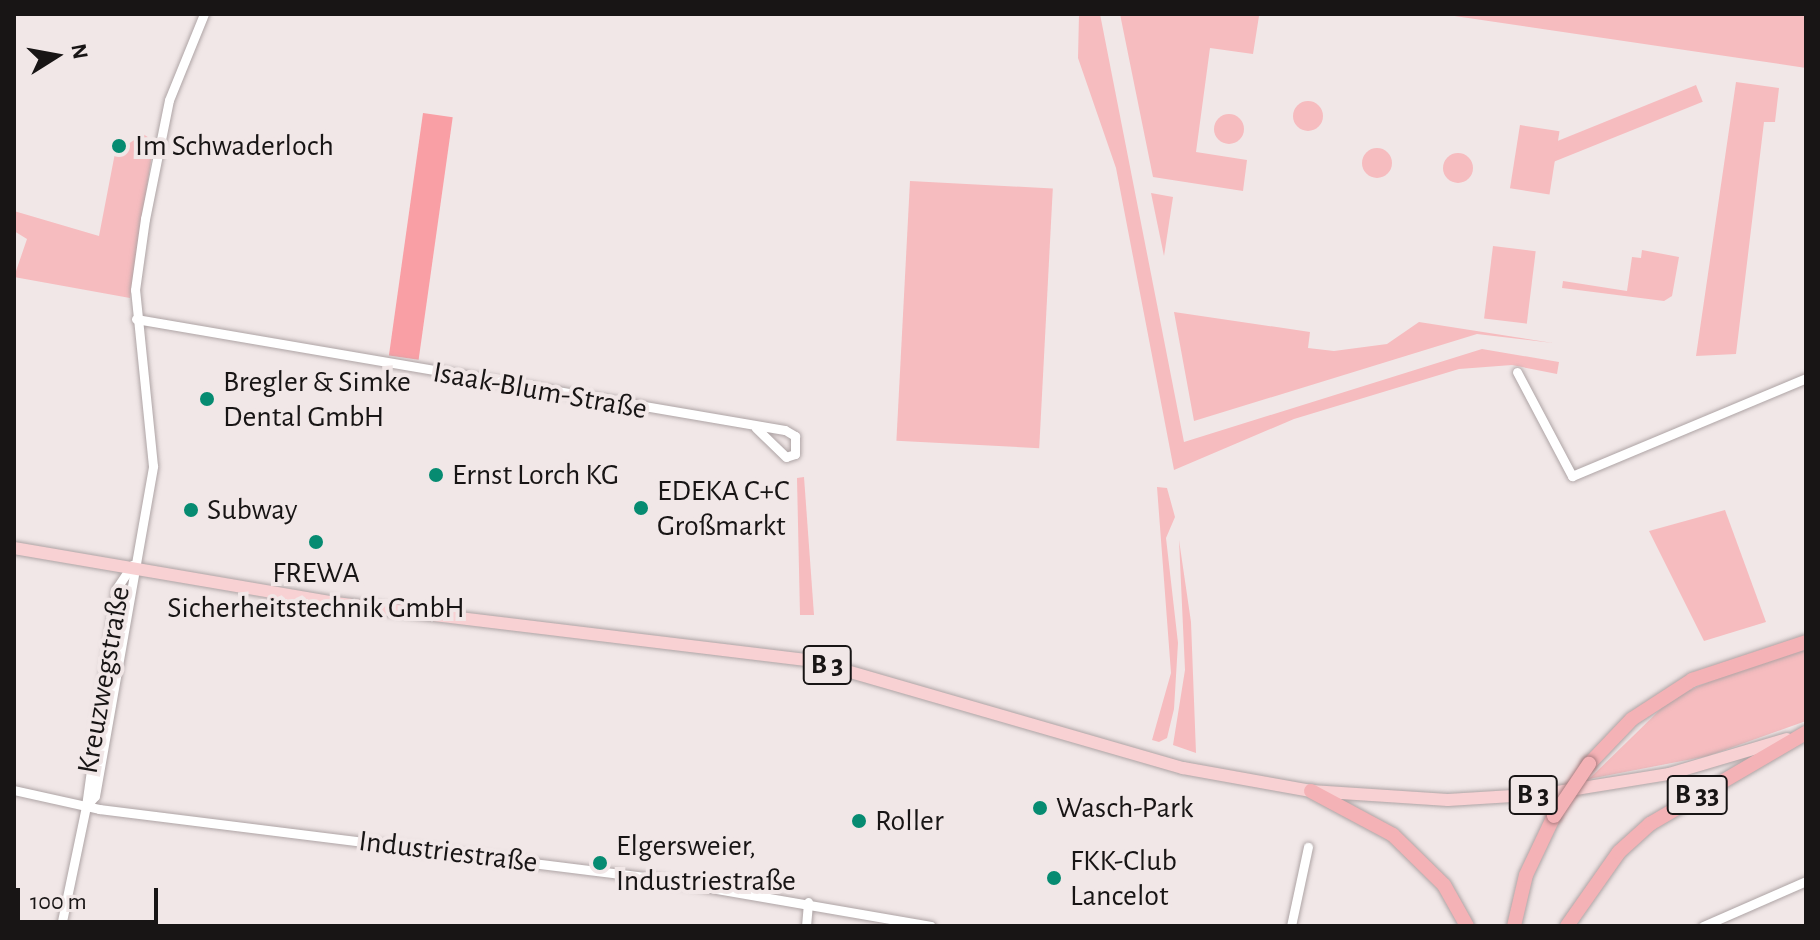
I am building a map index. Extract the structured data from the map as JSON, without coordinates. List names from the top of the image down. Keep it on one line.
{"streets":{"highway":["B 33"],"main road":["B 3"],"street":["Isaak-Blum-Straße","Kreuzwegstraße","Industriestraße"]},"crossings":[["B 3","Kreuzwegstraße"],["B 3","B 33"],["Kreuzwegstraße","Industriestraße"]],"places":["Im Schwaderloch","Bregler & Simke Dental GmbH","Ernst Lorch KG","EDEKA C+C Großmarkt","Subway","FREWA Sicherheitstechnik GmbH","Wasch-Park","Roller","Elgersweier, Industriestraße","FKK-Club Lancelot"],"scale_bar":"100 m","north":"right"}
